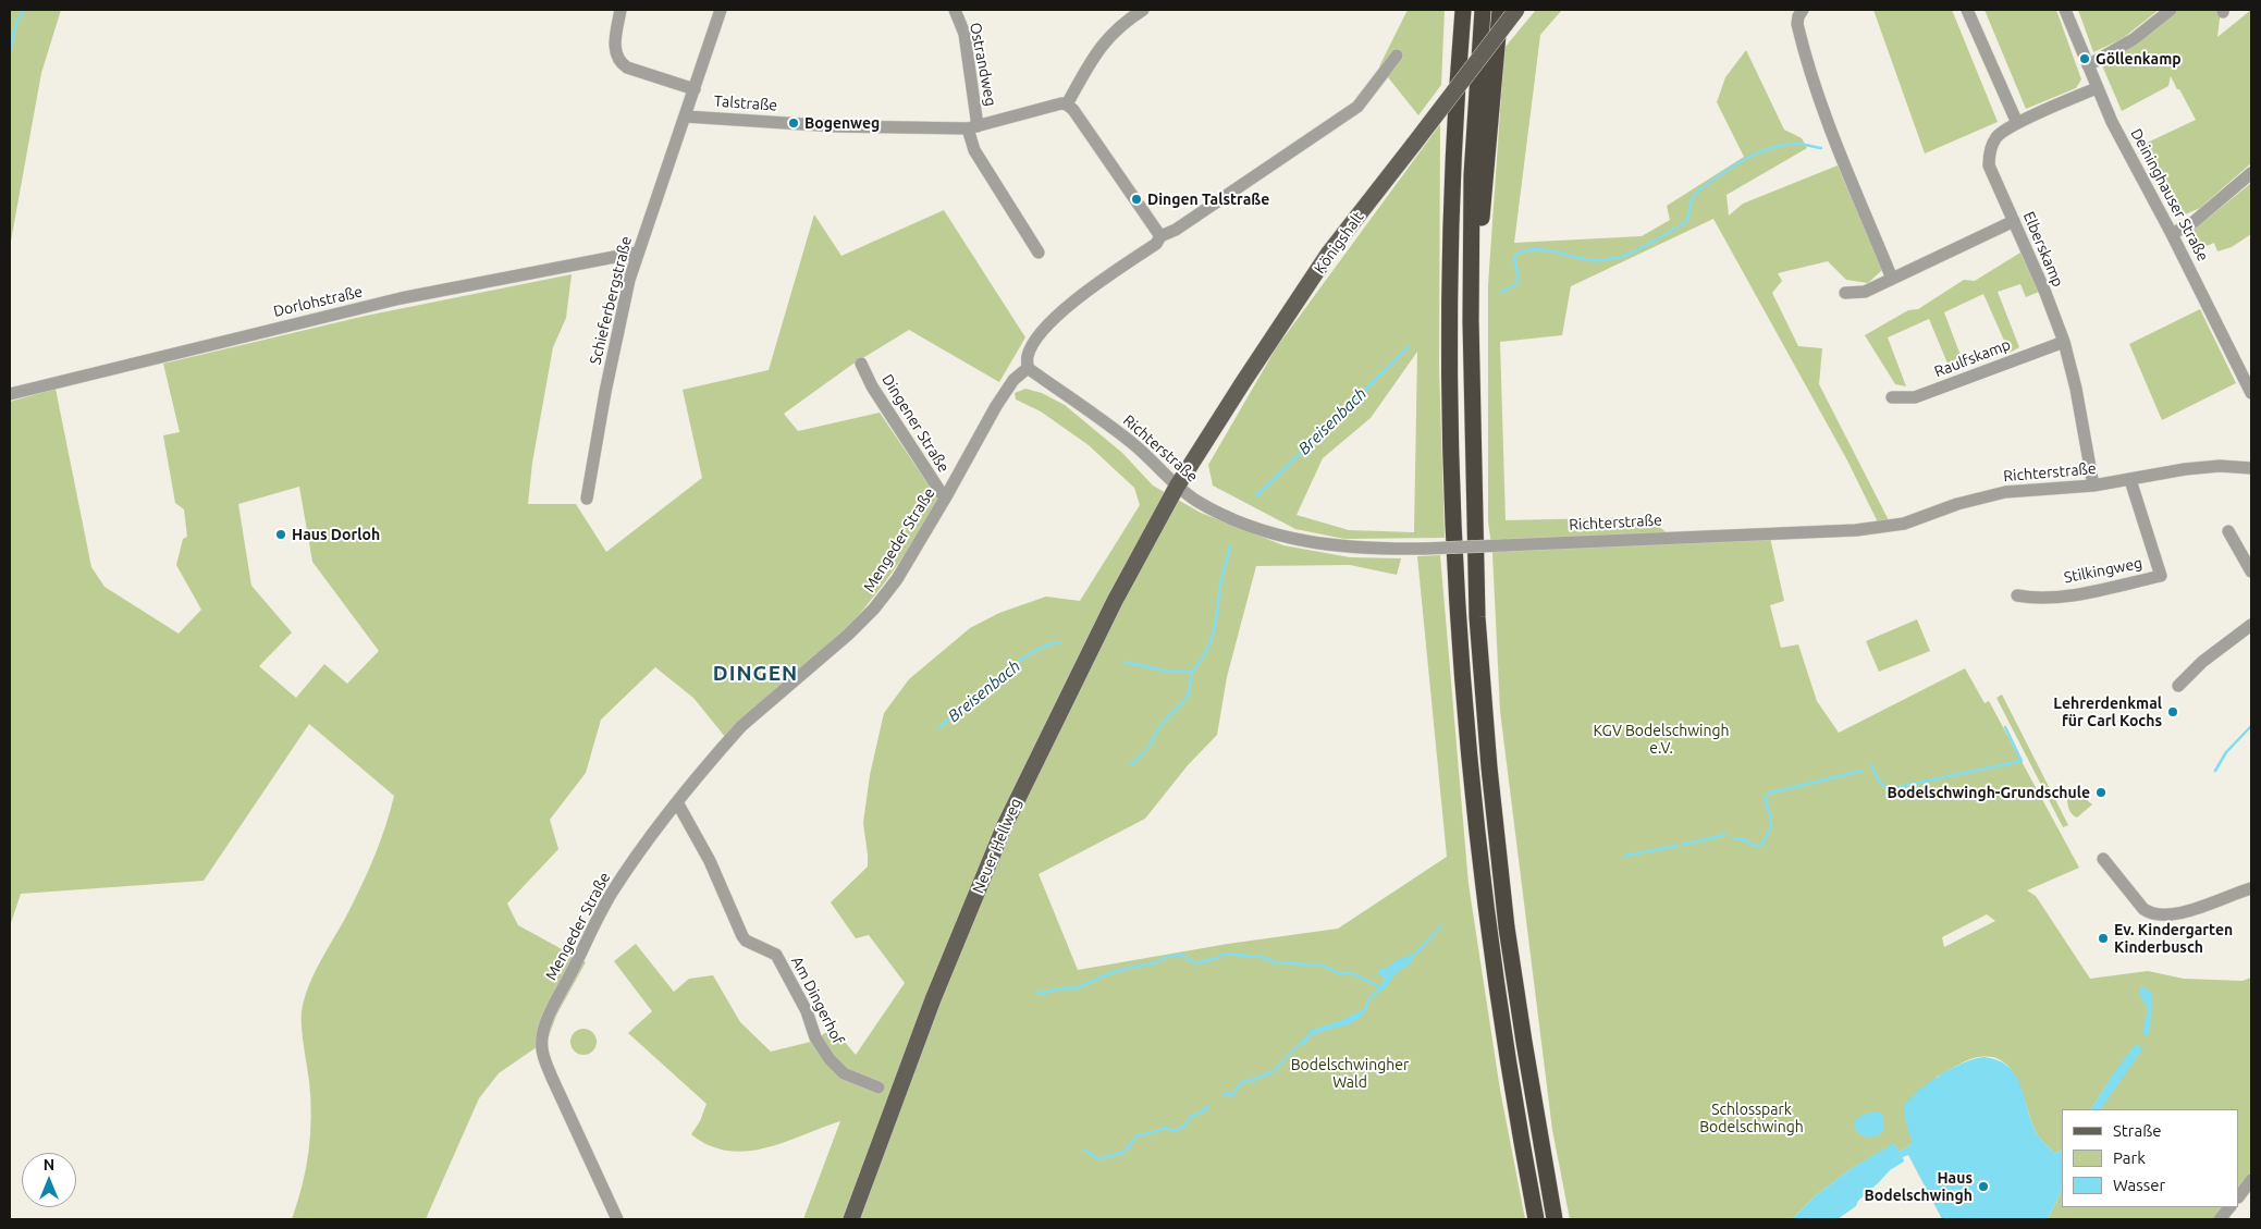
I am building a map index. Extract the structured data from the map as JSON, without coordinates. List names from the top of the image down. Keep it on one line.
{"streets":{"main road":["Königshalt","Neuer Hellweg"],"street":["Ostrandweg","Talstraße","Deininghauser Straße","Elberskamp","Schieferbergstraße","Dorlohstraße","Raulfskamp","Dingener Straße","Richterstraße","Mengeder Straße","Stilkingweg","Am Dingerhof"]},"crossings":[["Ostrandweg","Talstraße"],["Talstraße","Schieferbergstraße"],["Deininghauser Straße","Elberskamp"],["Königshalt","Richterstraße"],["Königshalt","Neuer Hellweg"],["Elberskamp","Raulfskamp"],["Elberskamp","Richterstraße"],["Schieferbergstraße","Dorlohstraße"],["Dingener Straße","Mengeder Straße"],["Richterstraße","Mengeder Straße"],["Richterstraße","Stilkingweg"],["Richterstraße","Neuer Hellweg"],["Mengeder Straße","Am Dingerhof"]],"districts":["DINGEN"],"water":["Breisenbach"],"parks":["KGV Bodelschwingh e.V.","Bodelschwingher Wald","Schlosspark Bodelschwingh"],"places":["Göllenkamp","Bogenweg","Dingen Talstraße","Haus Dorloh","Lehrerdenkmal für Carl Kochs","Bodelschwingh-Grundschule","Ev. Kindergarten Kinderbusch","Haus Bodelschwingh"],"legend":["Straße","Park","Wasser"],"north":"top"}
